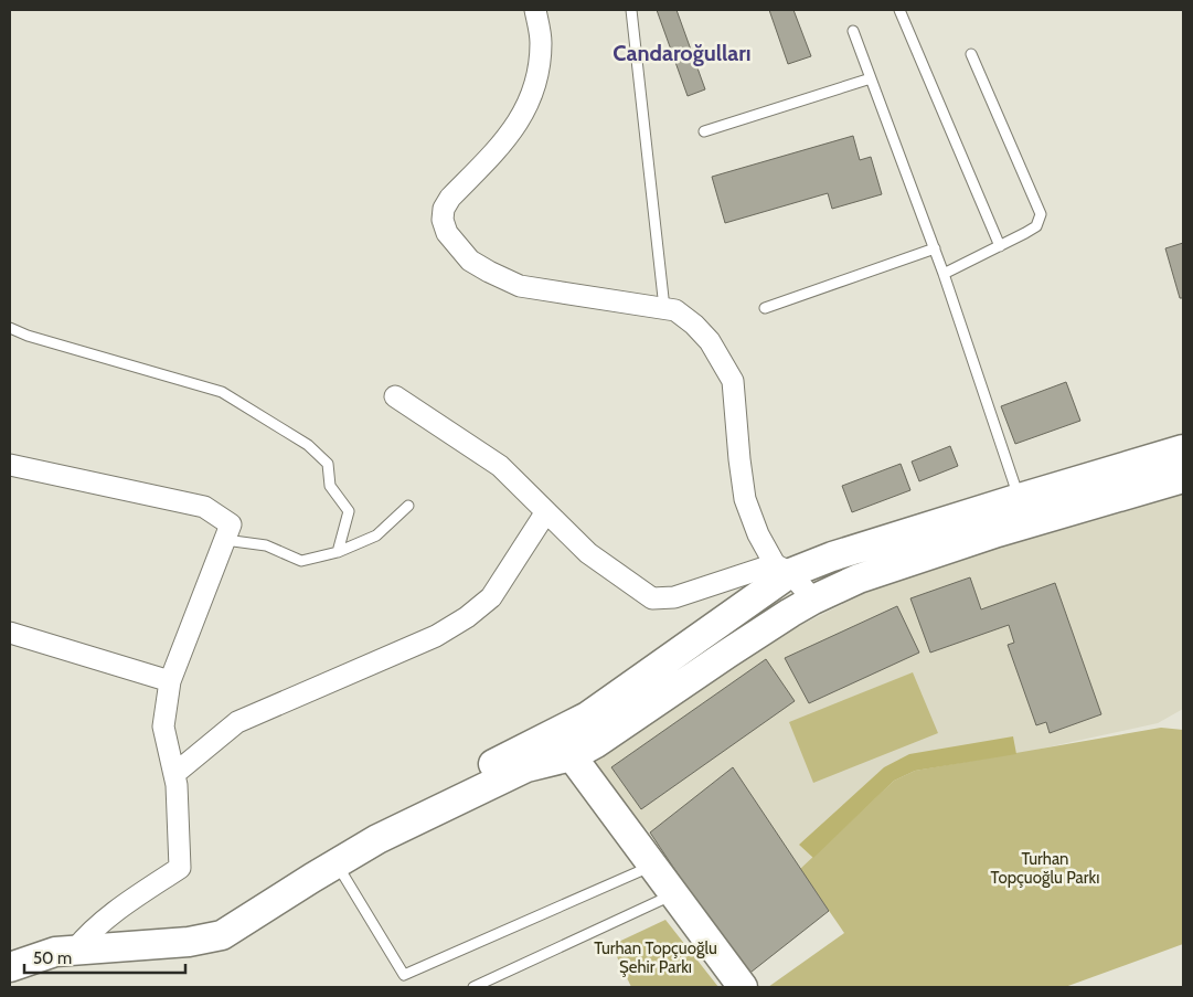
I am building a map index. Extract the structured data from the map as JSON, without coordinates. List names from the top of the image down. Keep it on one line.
{"districts":["Candaroğulları"],"parks":["Turhan Topçuoğlu Parkı","Turhan Topçuoğlu Şehir Parkı"],"scale_bar":"50 m"}
